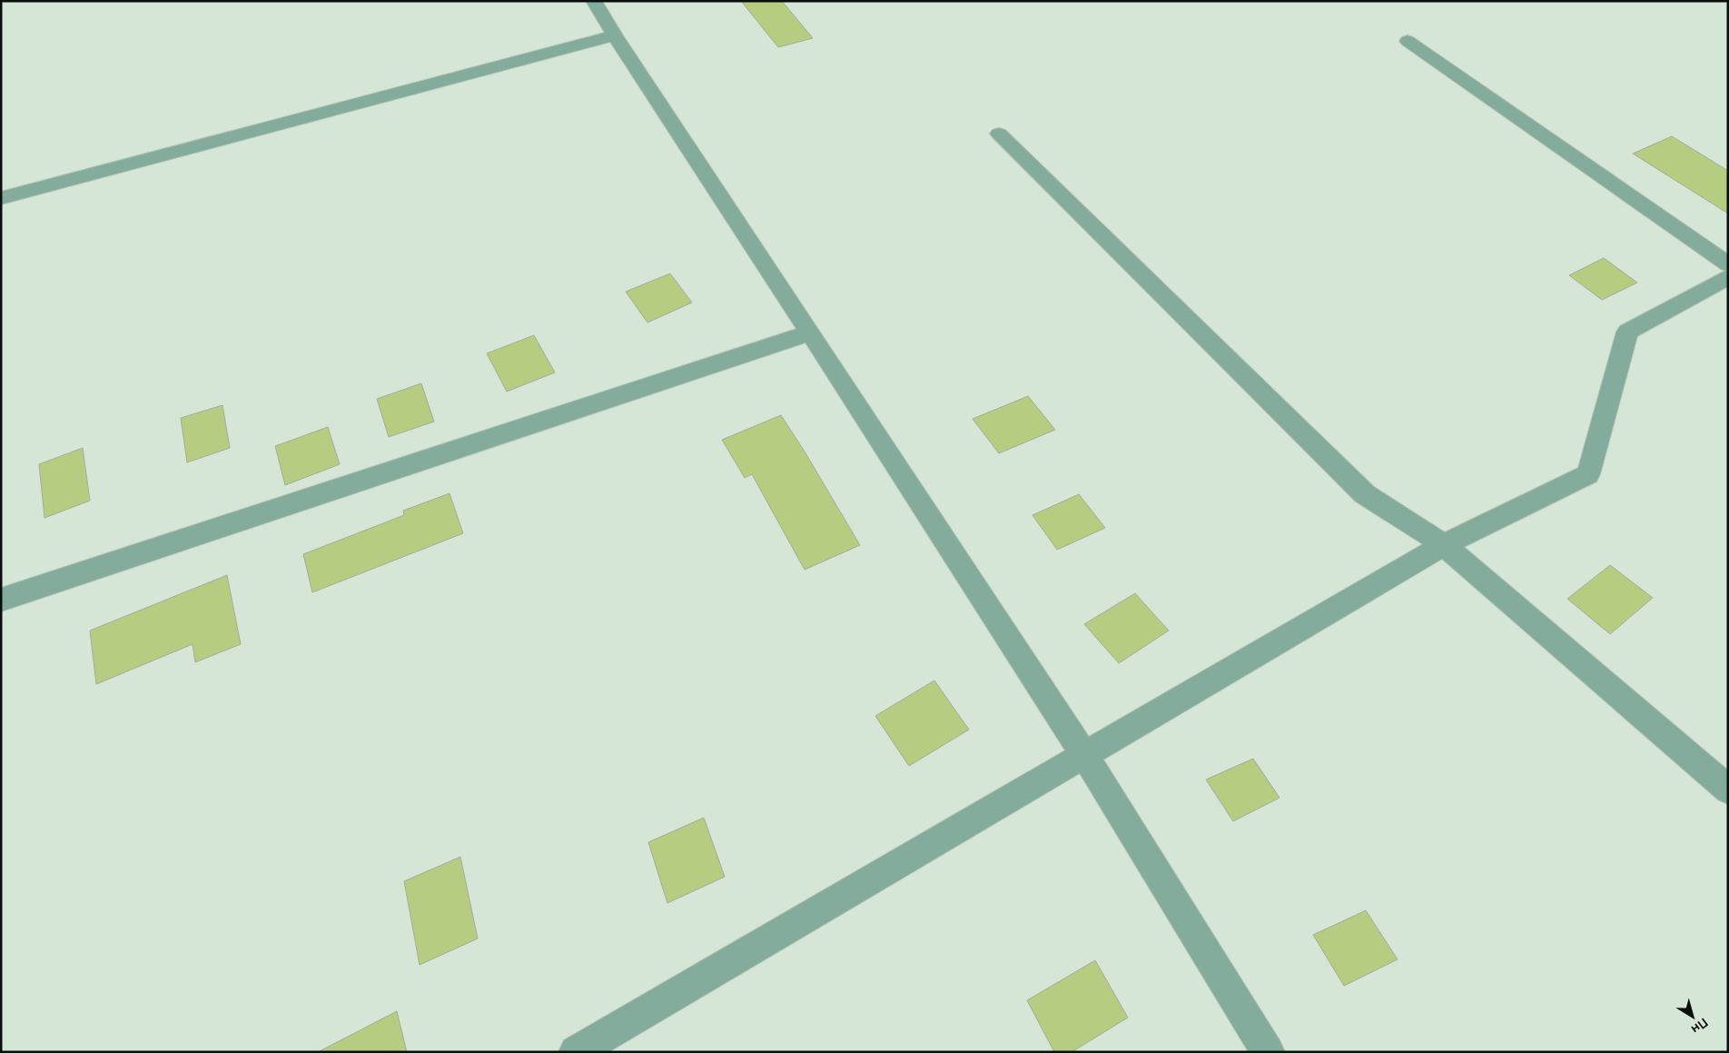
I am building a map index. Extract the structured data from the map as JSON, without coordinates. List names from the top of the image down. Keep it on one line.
{"north":"bottom right"}
